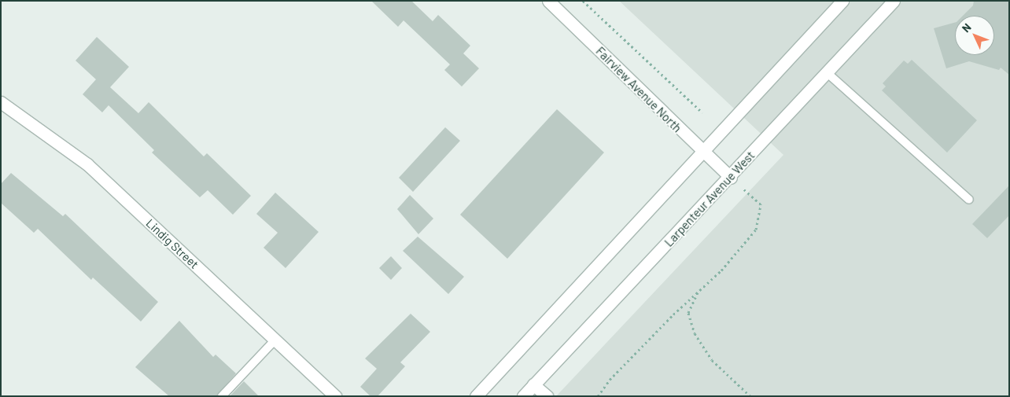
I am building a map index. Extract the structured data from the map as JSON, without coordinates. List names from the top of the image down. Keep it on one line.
{"streets":{"main road":["Fairview Avenue North","Larpenteur Avenue West","Lindig Street"]},"crossings":[["Fairview Avenue North","Larpenteur Avenue West"]],"north":"top left"}
